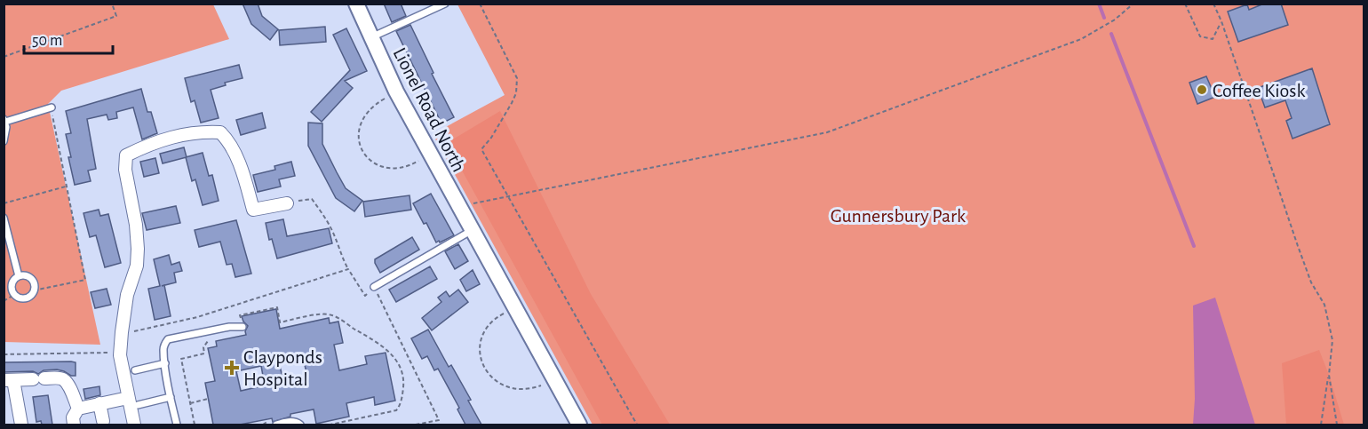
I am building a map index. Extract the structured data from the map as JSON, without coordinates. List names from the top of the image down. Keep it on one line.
{"streets":{"street":["Lionel Road North"]},"parks":["Gunnersbury Park"],"places":{"other":["Coffee Kiosk"],"health":["Clayponds Hospital"]},"scale_bar":"50 m"}
